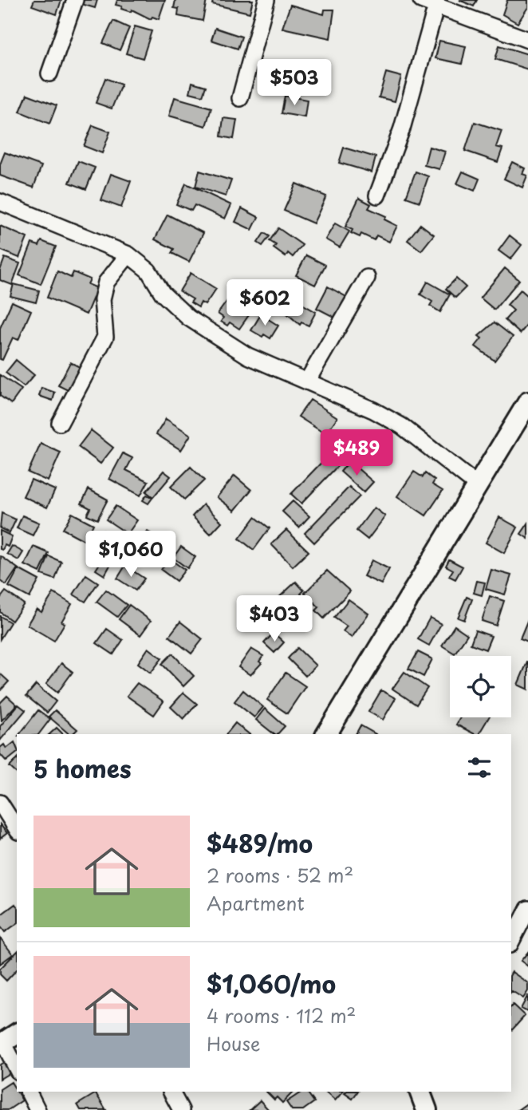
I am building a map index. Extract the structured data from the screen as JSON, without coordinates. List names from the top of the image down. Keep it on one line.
{"page":{"price":["$503","$602","$489","$1,060","$403"],"heading":"5 homes","list":[{"name":"$489/mo","note":"2 rooms · 52 m² · Apartment"},{"name":"$1,060/mo","note":"4 rooms · 112 m² · House"}]}}
